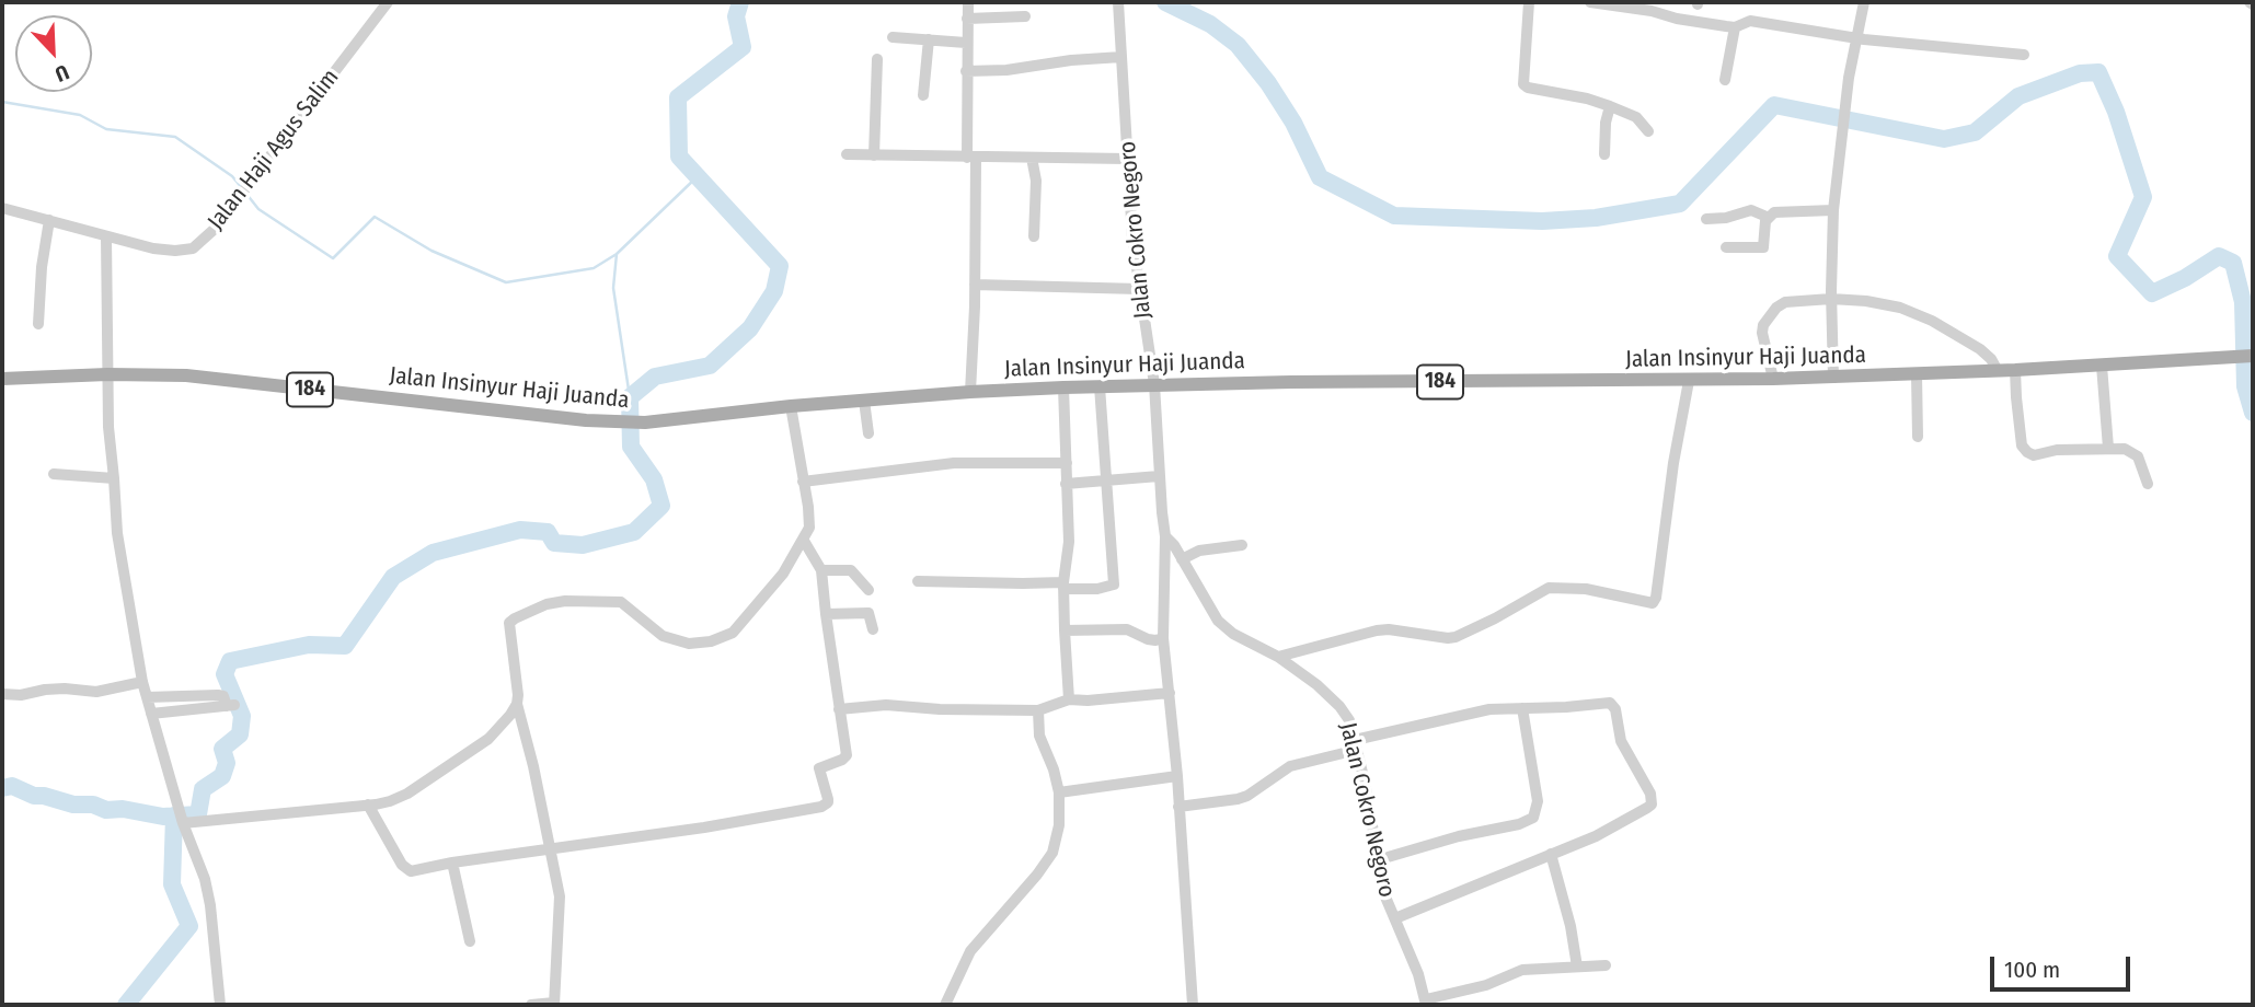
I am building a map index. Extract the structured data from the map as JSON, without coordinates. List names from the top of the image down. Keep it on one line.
{"streets":{"main road":["Jalan Insinyur Haji Juanda","184"],"street":["Jalan Haji Agus Salim","Jalan Cokro Negoro"]},"crossings":[["Jalan Cokro Negoro","Jalan Insinyur Haji Juanda"]],"scale_bar":"100 m","north":"bottom right"}
